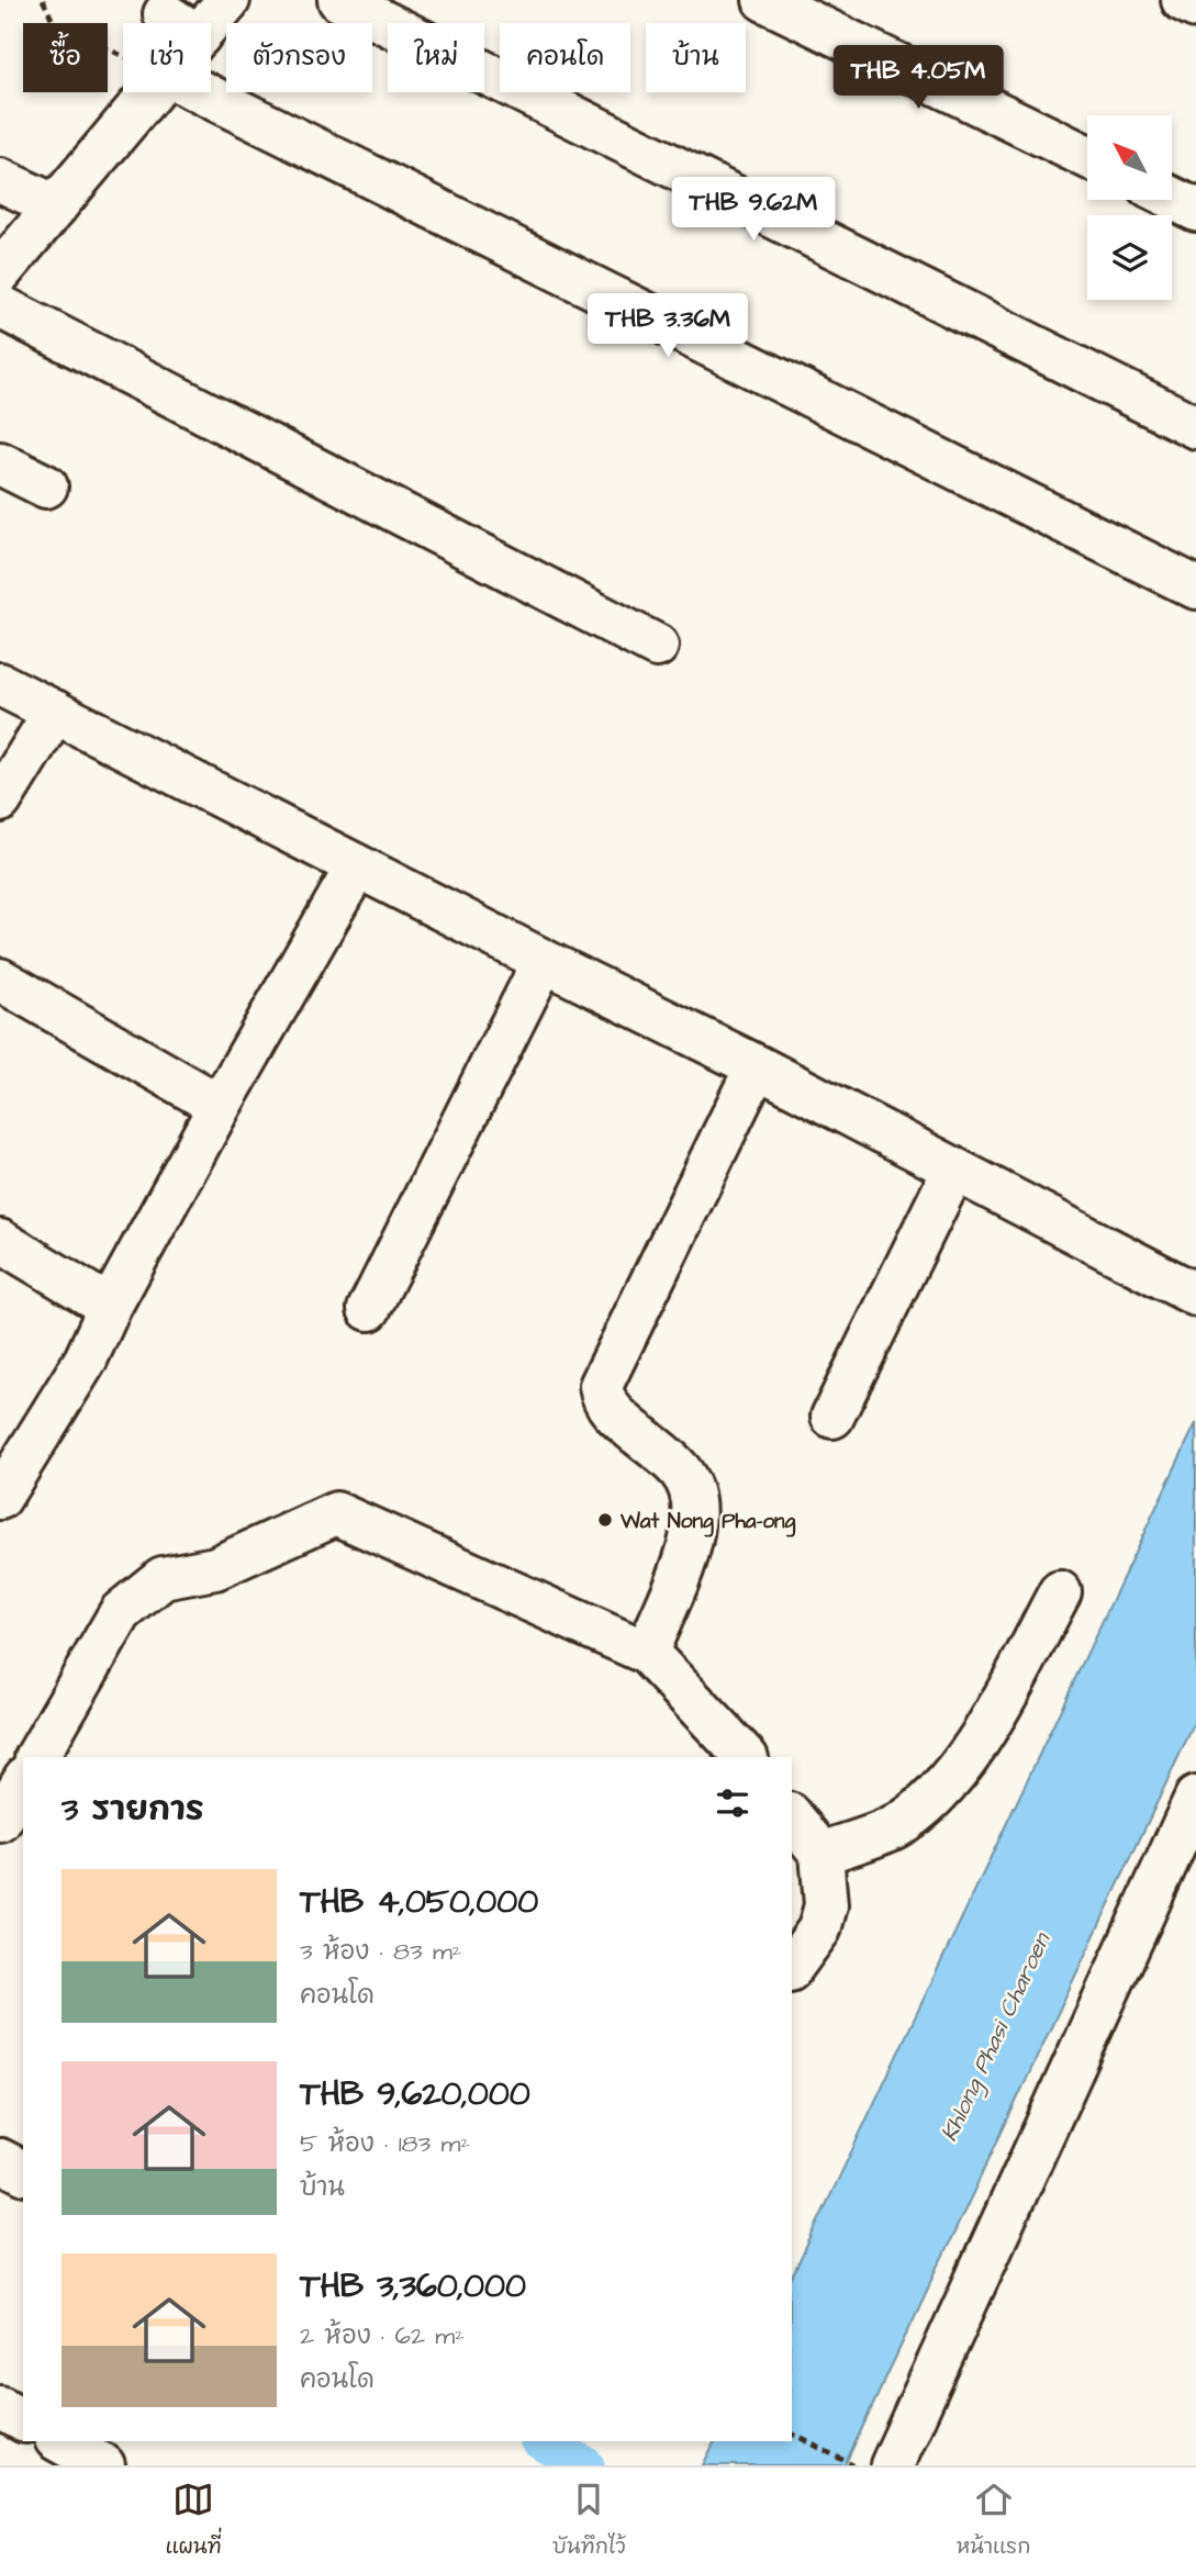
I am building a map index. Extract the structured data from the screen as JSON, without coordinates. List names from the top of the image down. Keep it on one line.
{"water":["Khlong Phasi Charoen"],"places":["Wat Nong Pha-ong"],"north":"top left","page":{"chip":["ซื้อ","เช่า","ตัวกรอง","ใหม่","คอนโด","บ้าน"],"price":["THB 4.05M","THB 9.62M","THB 3.36M"],"heading":"3 รายการ","list":[{"name":"THB 4,050,000","note":"3 ห้อง · 83 m² · คอนโด"},{"name":"THB 9,620,000","note":"5 ห้อง · 183 m² · บ้าน"},{"name":"THB 3,360,000","note":"2 ห้อง · 62 m² · คอนโด"}],"tabs":["แผนที่","บันทึกไว้","หน้าแรก"]}}
